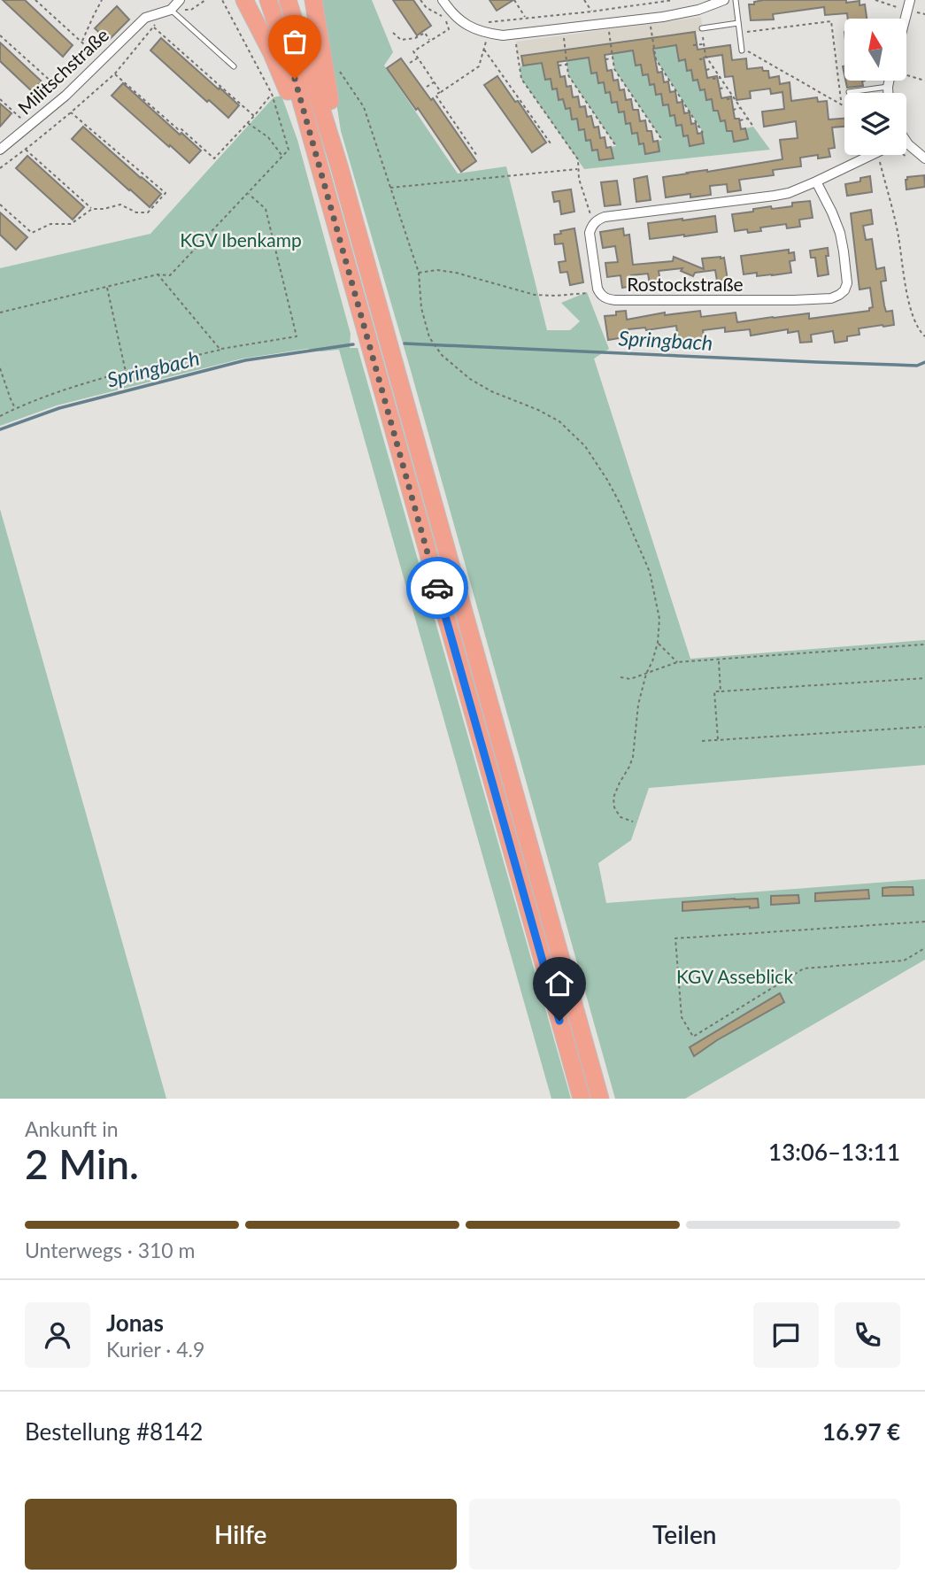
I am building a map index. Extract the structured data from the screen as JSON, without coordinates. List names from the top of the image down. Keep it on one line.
{"streets":{"street":["Militschstraße","Rostockstraße"]},"water":["Springbach"],"parks":["KGV Ibenkamp","KGV Asseblick"],"north":"top","page":{"heading":["2 Min.","Ankunft in","13:06–13:11"],"panel":["Jonas","Kurier · 4.9","Bestellung #8142","16.97 €"],"bar":"Unterwegs · 310 m","buttons":["Hilfe","Teilen"]}}
